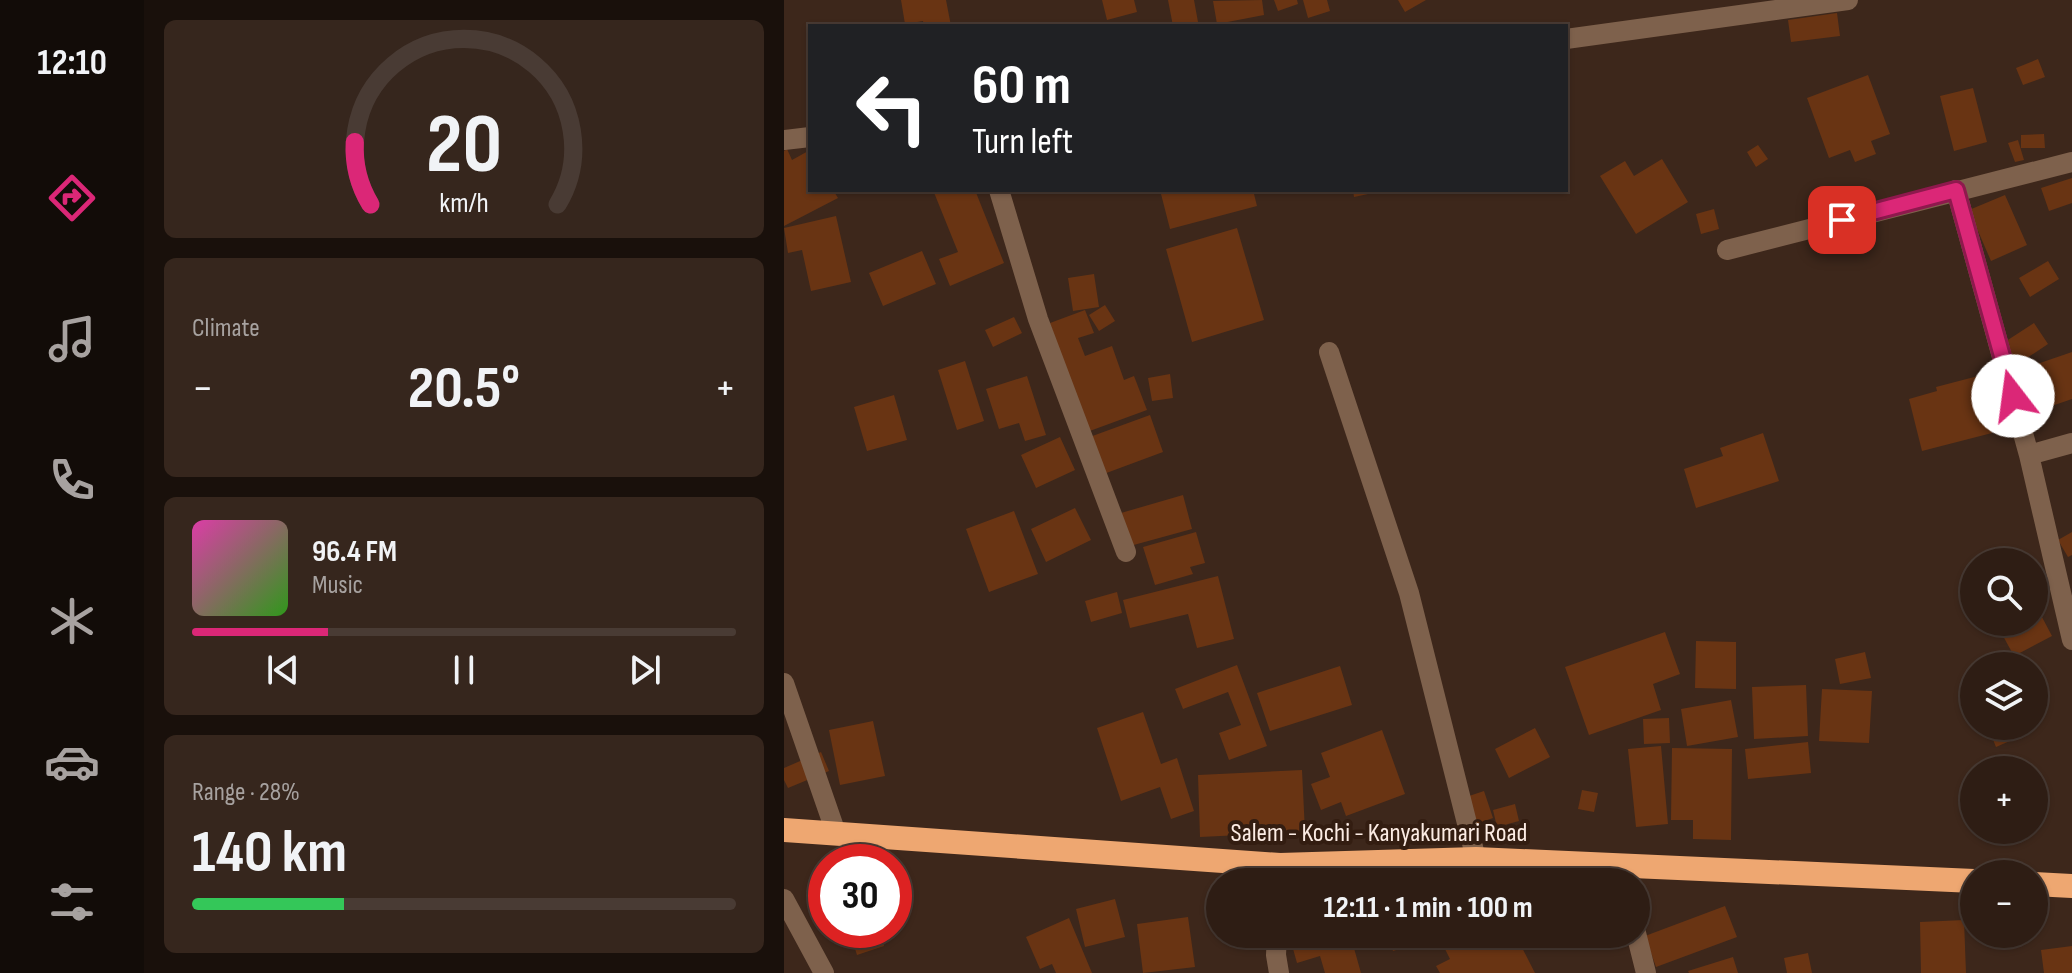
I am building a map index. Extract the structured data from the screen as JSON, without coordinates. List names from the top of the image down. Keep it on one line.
{"streets":{"highway":["Salem - Kochi - Kanyakumari Road"]},"page":{"tabs":"12:10","turn":["60 m","Turn left"],"tile":["Climate",["Range · 28%","140 km"]],"heat":["−","20.5°","+"],"song":["96.4 FM","Music"],"map_buttons":["+","−"],"limit":"30","trip":"12:11 · 1 min · 100 m","gauge":["20","km/h"]}}
